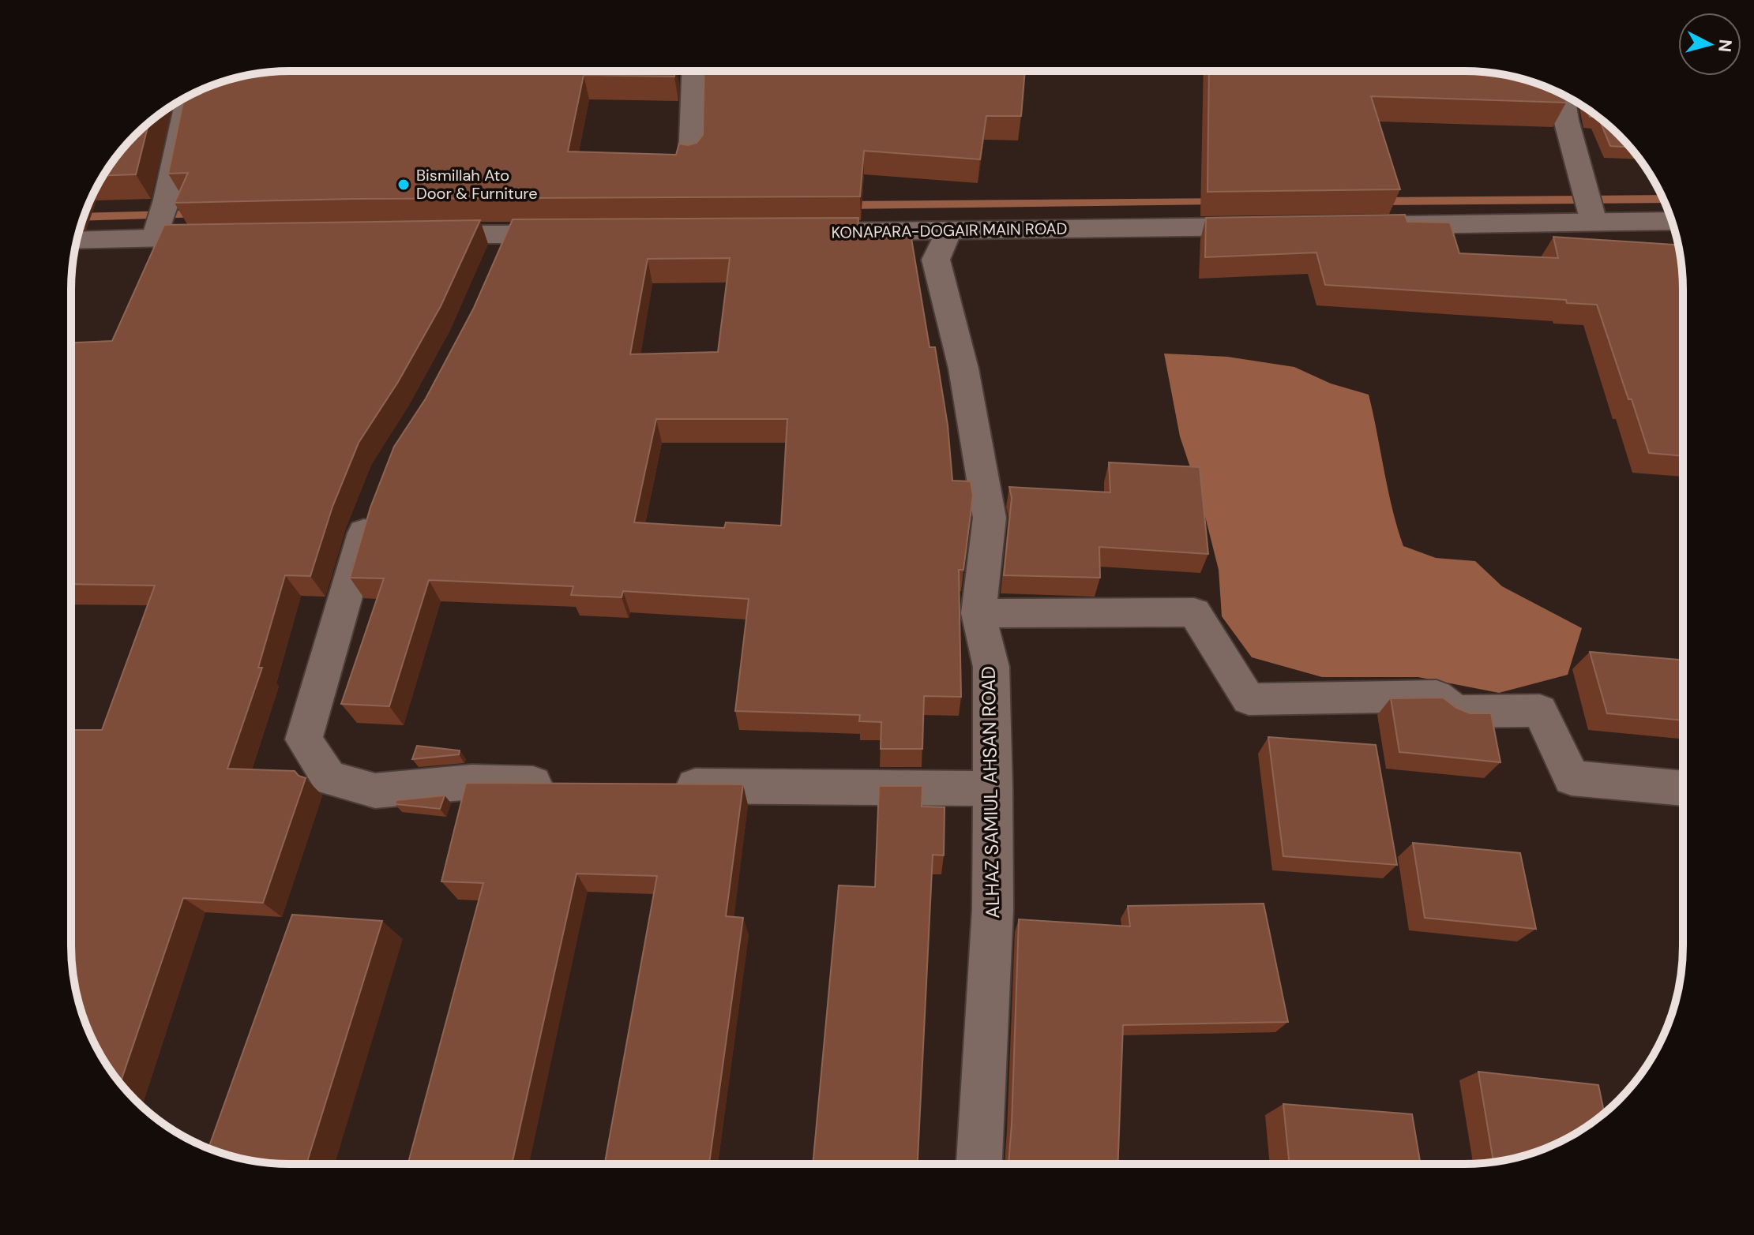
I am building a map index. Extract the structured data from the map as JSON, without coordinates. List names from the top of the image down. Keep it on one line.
{"streets":{"street":["KONAPARA-DOGAIR MAIN ROAD","ALHAZ SAMIUL AHSAN ROAD"]},"crossings":[["KONAPARA-DOGAIR MAIN ROAD","ALHAZ SAMIUL AHSAN ROAD"]],"places":["Bismillah Ato Door & Furniture"],"north":"right"}
